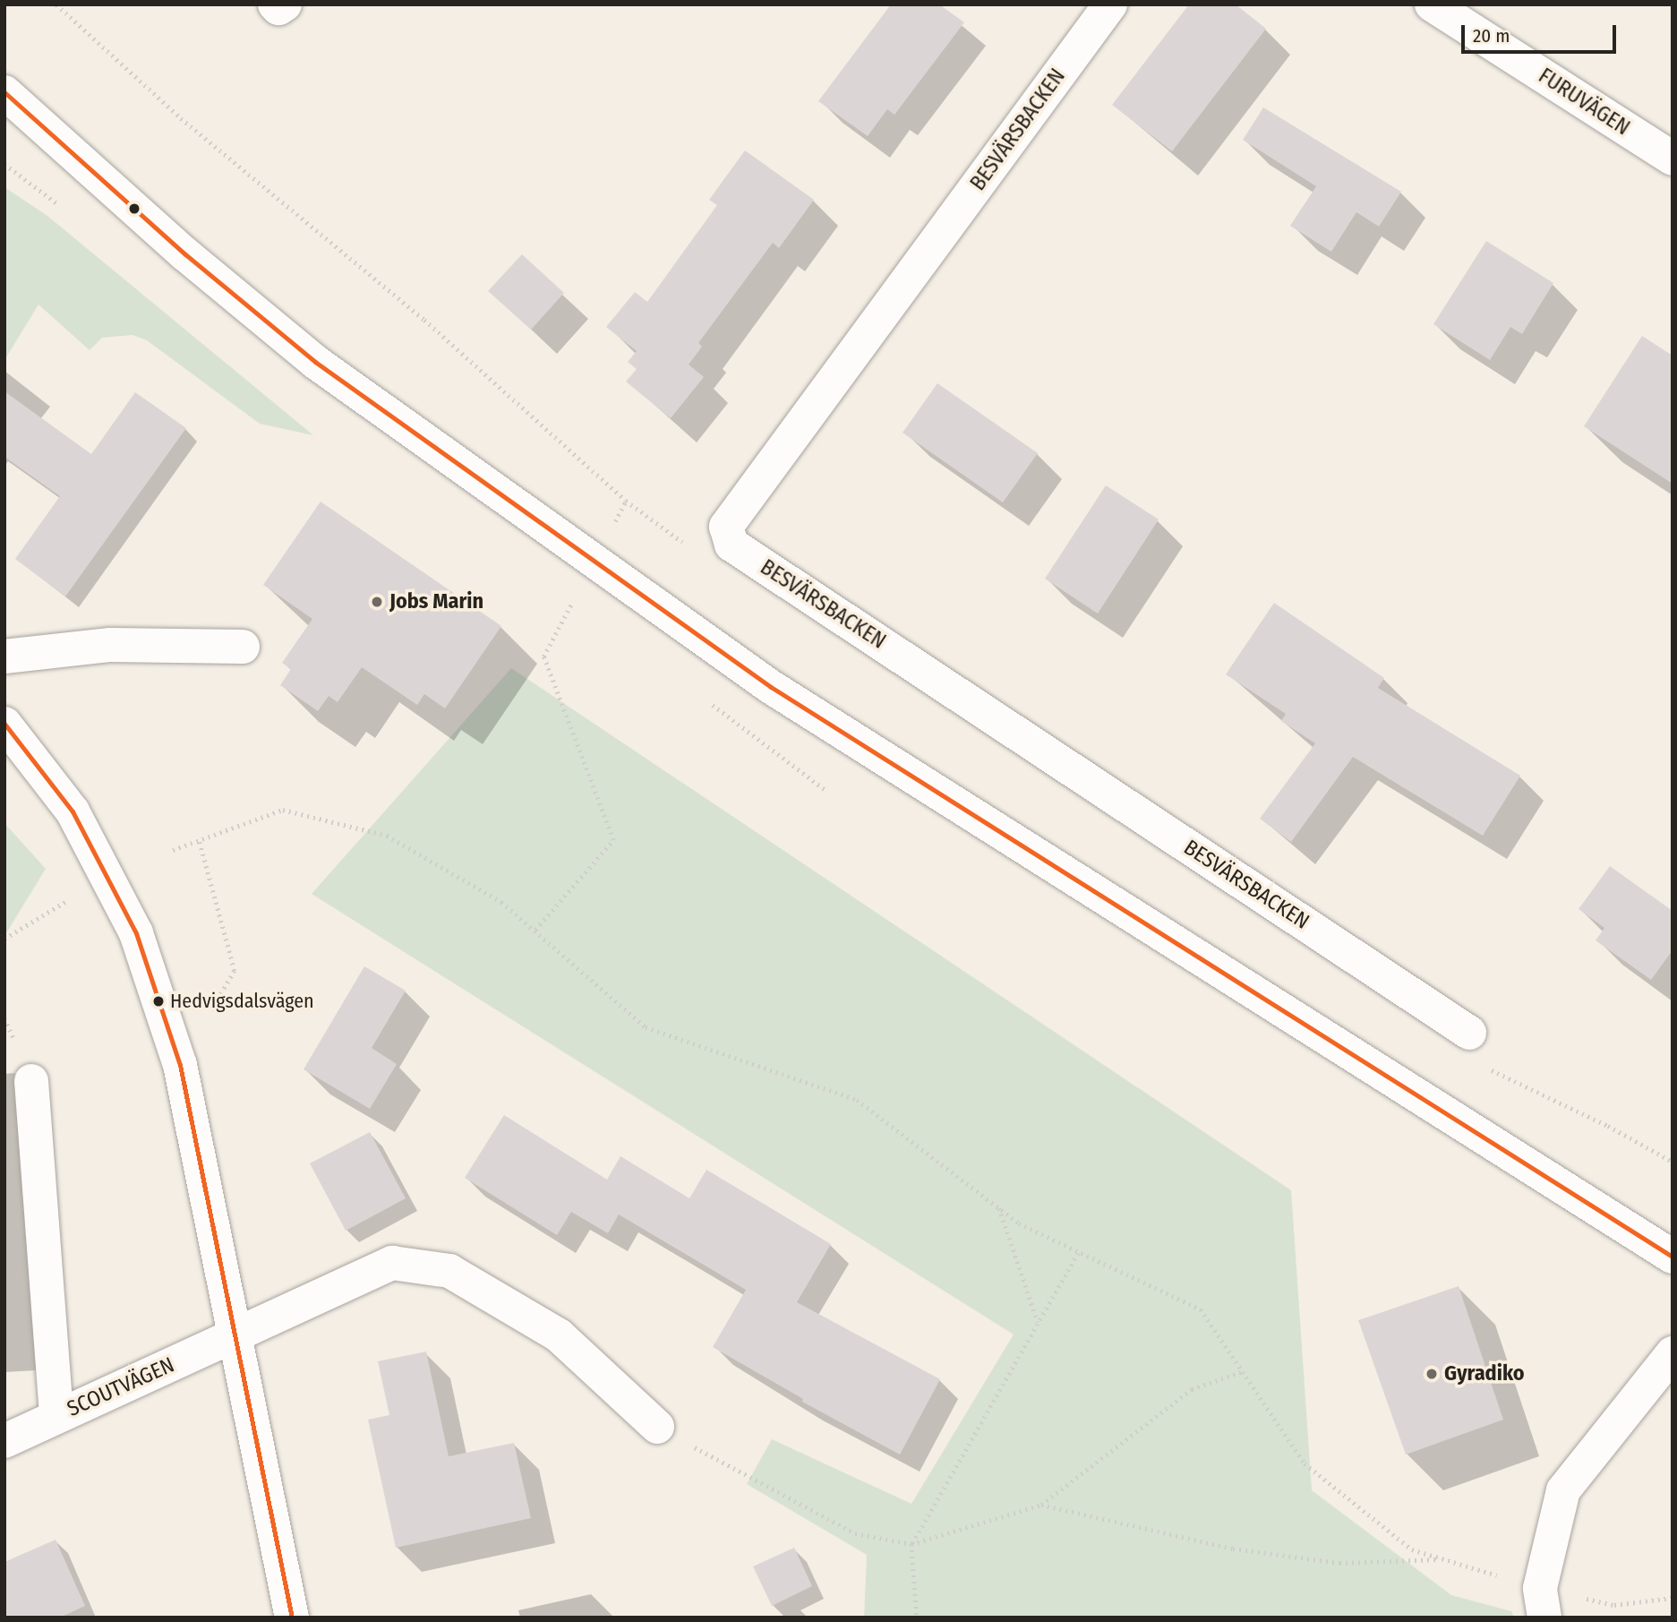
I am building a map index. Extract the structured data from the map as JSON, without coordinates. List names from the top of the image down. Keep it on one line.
{"streets":{"street":["FURUVÄGEN","BESVÄRSBACKEN","SCOUTVÄGEN"]},"places":["Jobs Marin","Hedvigsdalsvägen","Gyradiko"],"scale_bar":"20 m"}
